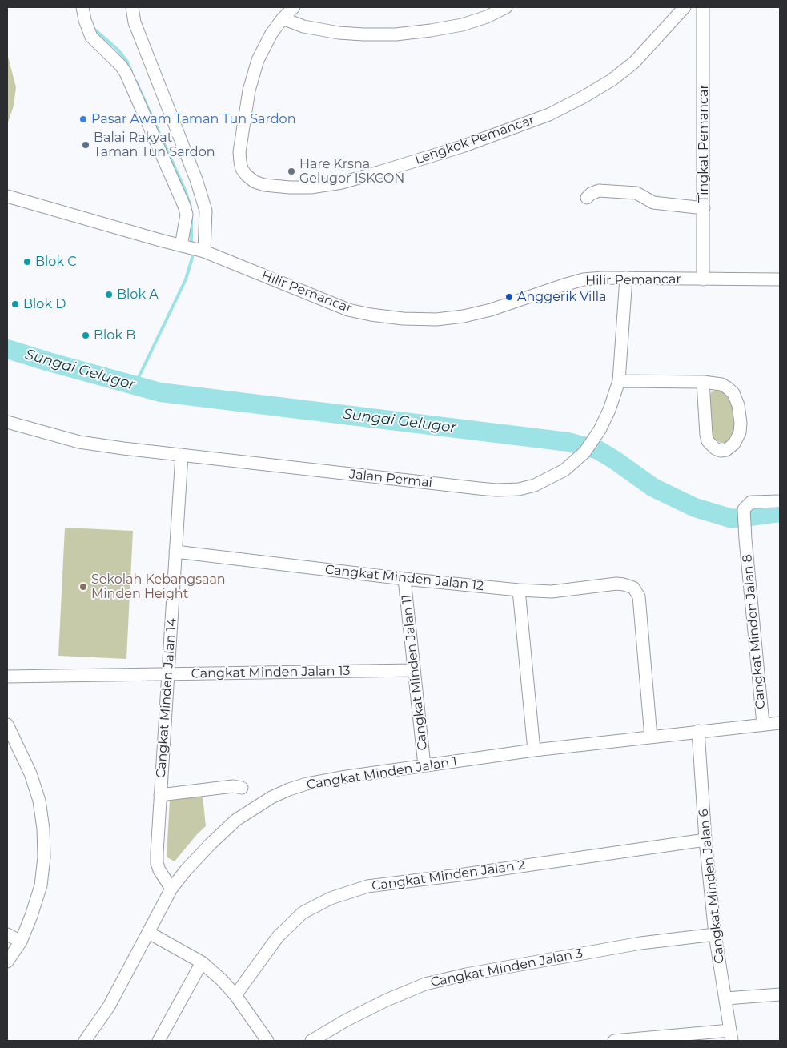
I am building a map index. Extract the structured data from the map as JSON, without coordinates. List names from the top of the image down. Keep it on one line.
{"streets":{"street":["Lengkok Pemancar","Tingkat Pemancar","Hilir Pemancar","Jalan Permai","Cangkat Minden Jalan 12","Cangkat Minden Jalan 8","Cangkat Minden Jalan 13","Cangkat Minden Jalan 11","Cangkat Minden Jalan 14","Cangkat Minden Jalan 1","Cangkat Minden Jalan 2","Cangkat Minden Jalan 6","Cangkat Minden Jalan 3"]},"crossings":[["Tingkat Pemancar","Hilir Pemancar"],["Hilir Pemancar","Jalan Permai"],["Jalan Permai","Cangkat Minden Jalan 14"],["Cangkat Minden Jalan 12","Cangkat Minden Jalan 11"],["Cangkat Minden Jalan 12","Cangkat Minden Jalan 14"],["Cangkat Minden Jalan 12","Cangkat Minden Jalan 1"],["Cangkat Minden Jalan 8","Cangkat Minden Jalan 1"],["Cangkat Minden Jalan 13","Cangkat Minden Jalan 11"],["Cangkat Minden Jalan 13","Cangkat Minden Jalan 14"],["Cangkat Minden Jalan 11","Cangkat Minden Jalan 1"],["Cangkat Minden Jalan 14","Cangkat Minden Jalan 1"],["Cangkat Minden Jalan 1","Cangkat Minden Jalan 6"],["Cangkat Minden Jalan 2","Cangkat Minden Jalan 6"],["Cangkat Minden Jalan 6","Cangkat Minden Jalan 3"]],"water":["Sungai Gelugor"],"places":["Pasar Awam Taman Tun Sardon","Balai Rakyat Taman Tun Sardon","Hare Krsna Gelugor ISKCON","Blok C","Blok A","Anggerik Villa","Blok D","Blok B","Sekolah Kebangsaan Minden Height"]}
